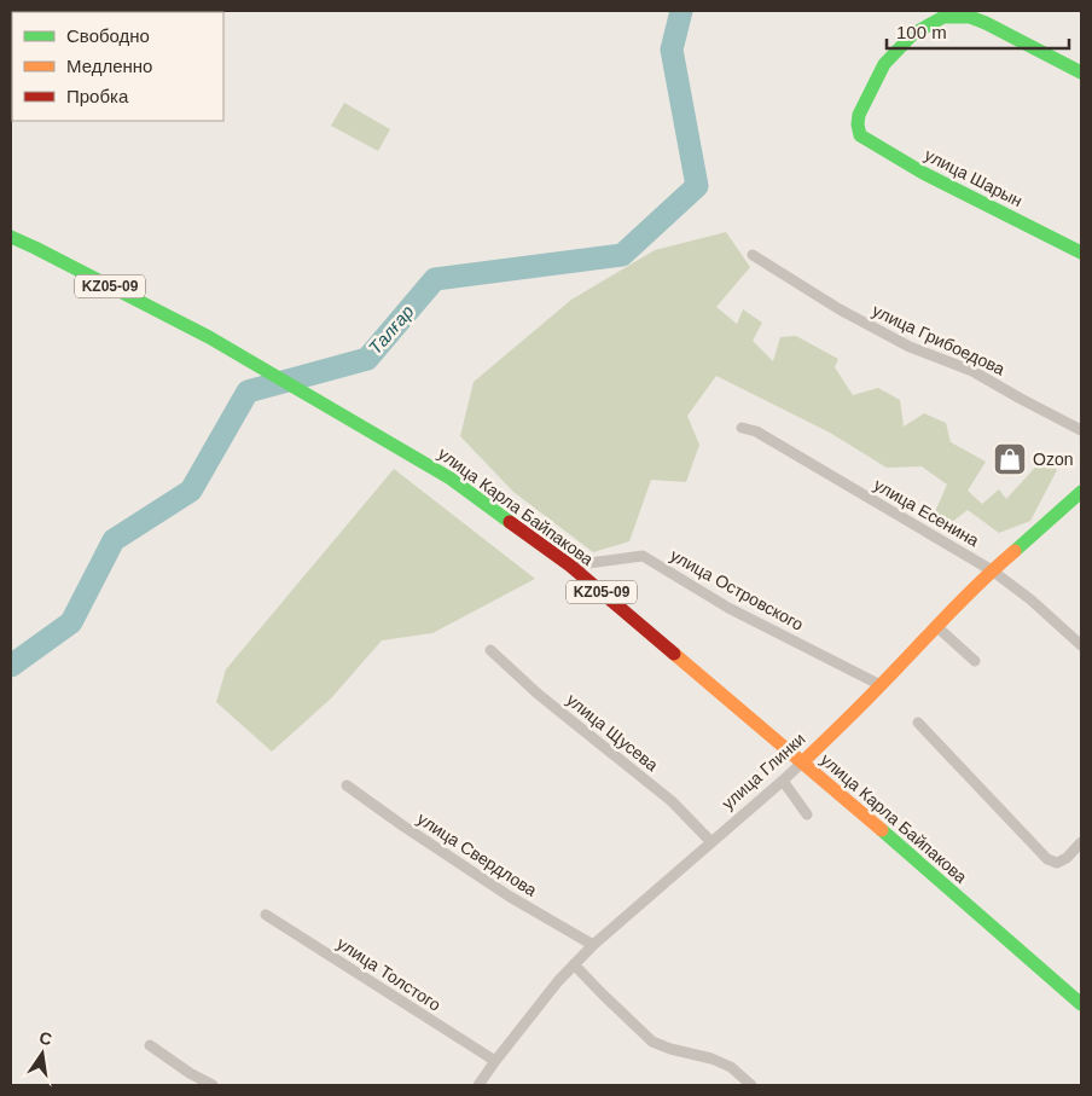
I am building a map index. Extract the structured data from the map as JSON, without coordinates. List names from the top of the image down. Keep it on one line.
{"streets":{"main road":["улица Шарын","KZ05-09","улица Карла Байпакова","улица Глинки"],"street":["улица Грибоедова","улица Есенина","улица Островского","улица Щусева","улица Свердлова","улица Толстого"]},"crossings":[["улица Карла Байпакова","улица Островского"],["улица Карла Байпакова","улица Глинки"],["улица Есенина","улица Глинки"],["улица Островского","улица Глинки"],["улица Щусева","улица Глинки"],["улица Глинки","улица Свердлова"],["улица Глинки","улица Толстого"]],"water":["Талғар"],"places":{"shop":["Ozon"]},"legend":["Свободно","Медленно","Пробка"],"scale_bar":"100 m","north":"top"}
